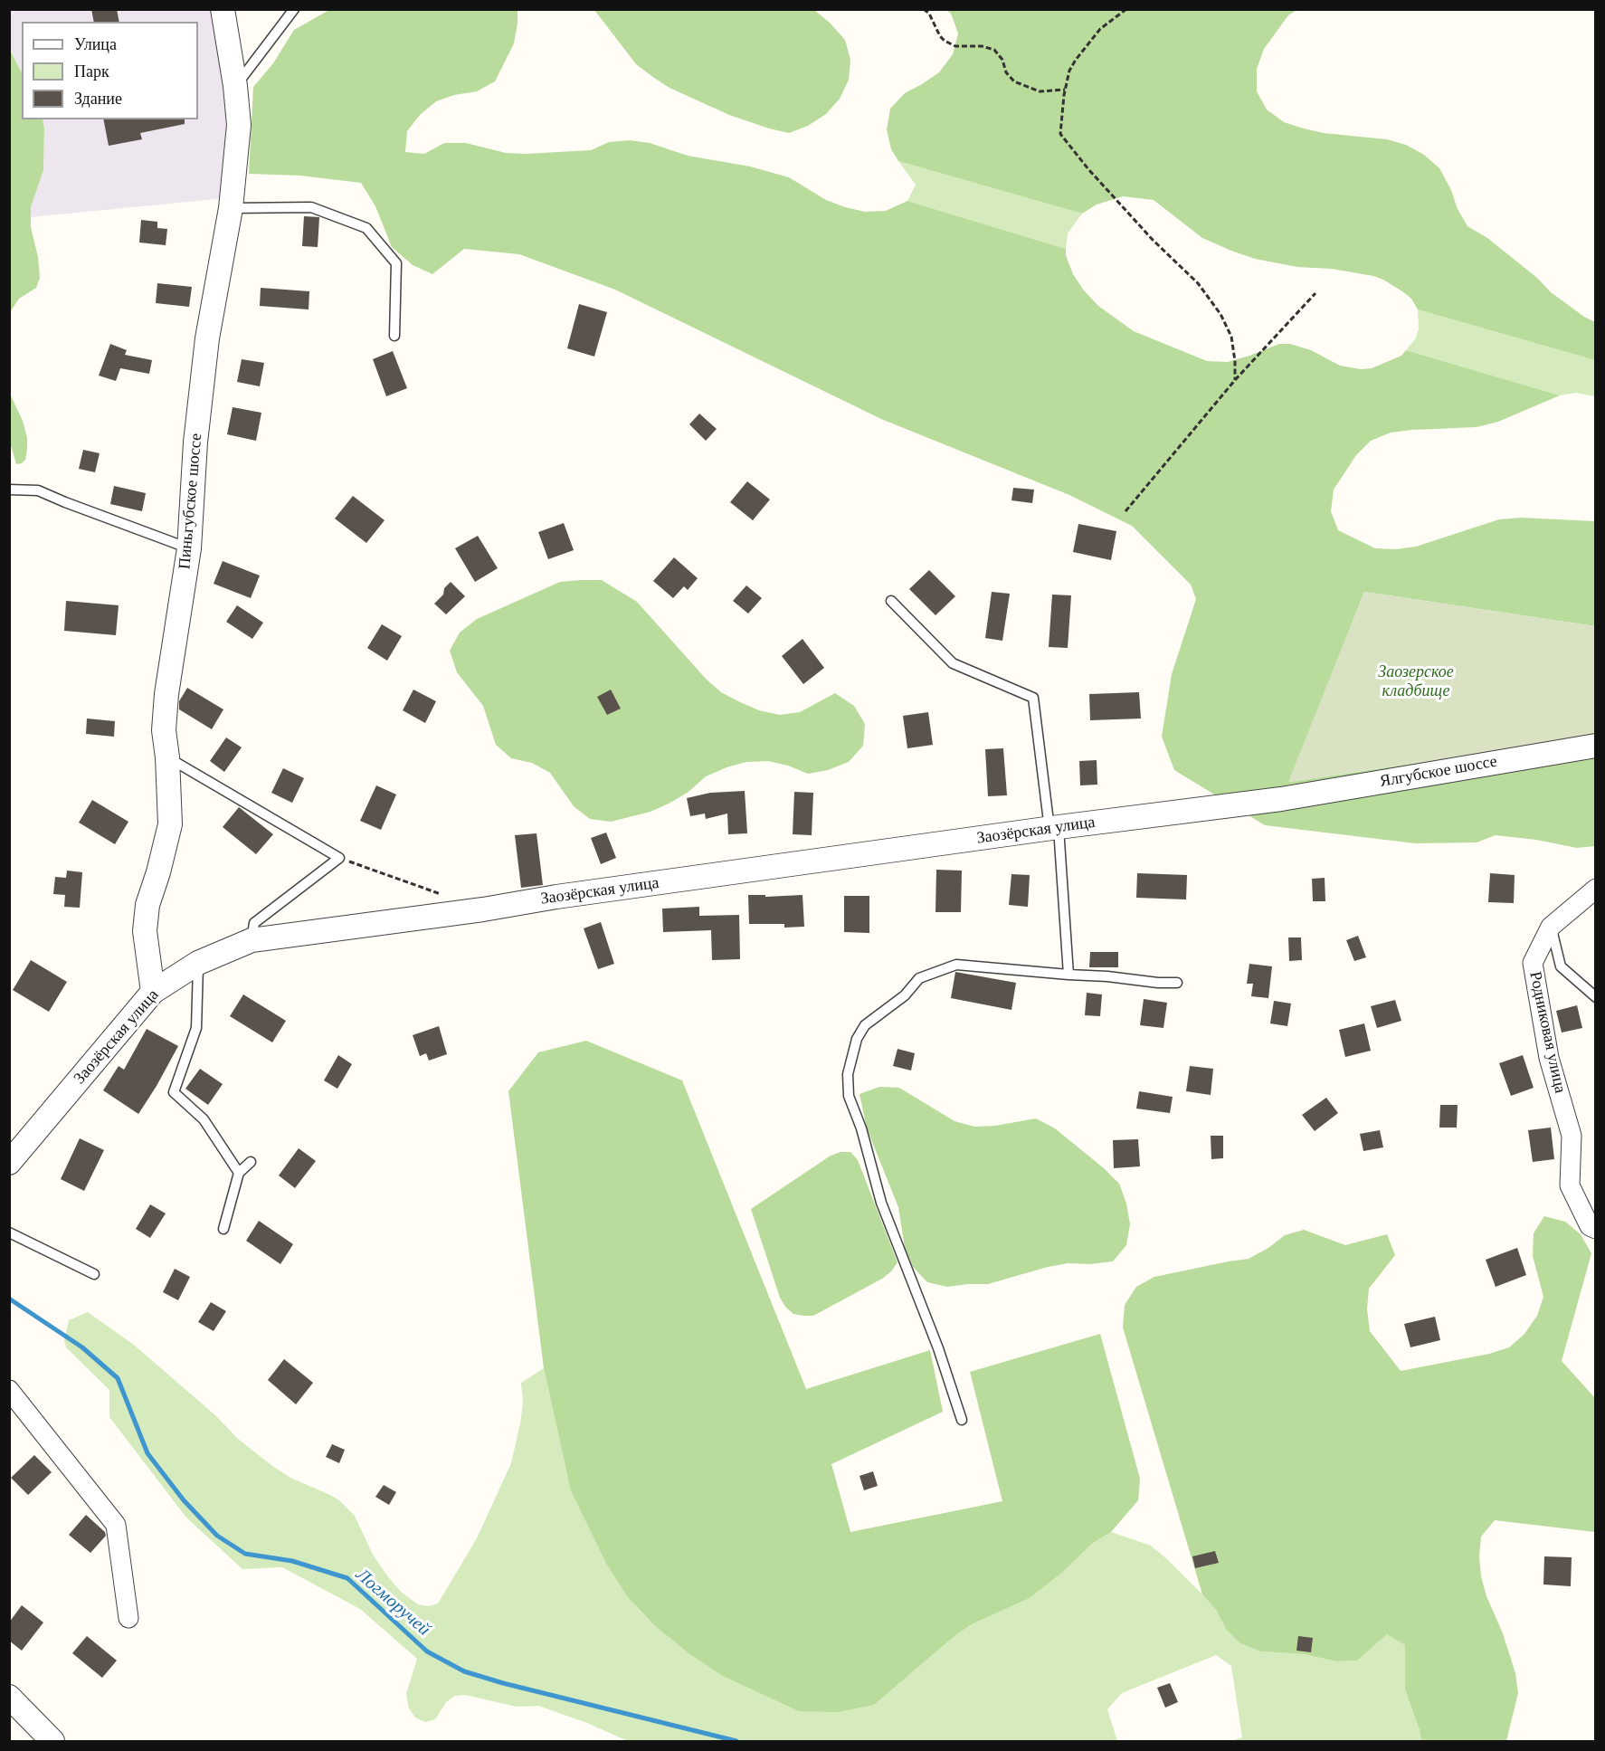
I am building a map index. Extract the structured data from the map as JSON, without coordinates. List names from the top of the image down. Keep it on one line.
{"streets":{"street":["Пиньгубское шоссе","Ялгубское шоссе","Заозёрская улица","Родниковая улица"]},"crossings":[["Пиньгубское шоссе","Заозёрская улица"],["Ялгубское шоссе","Заозёрская улица"]],"water":["Логморучей"],"parks":["Заозерское кладбище"],"legend":["Улица","Парк","Здание"]}
